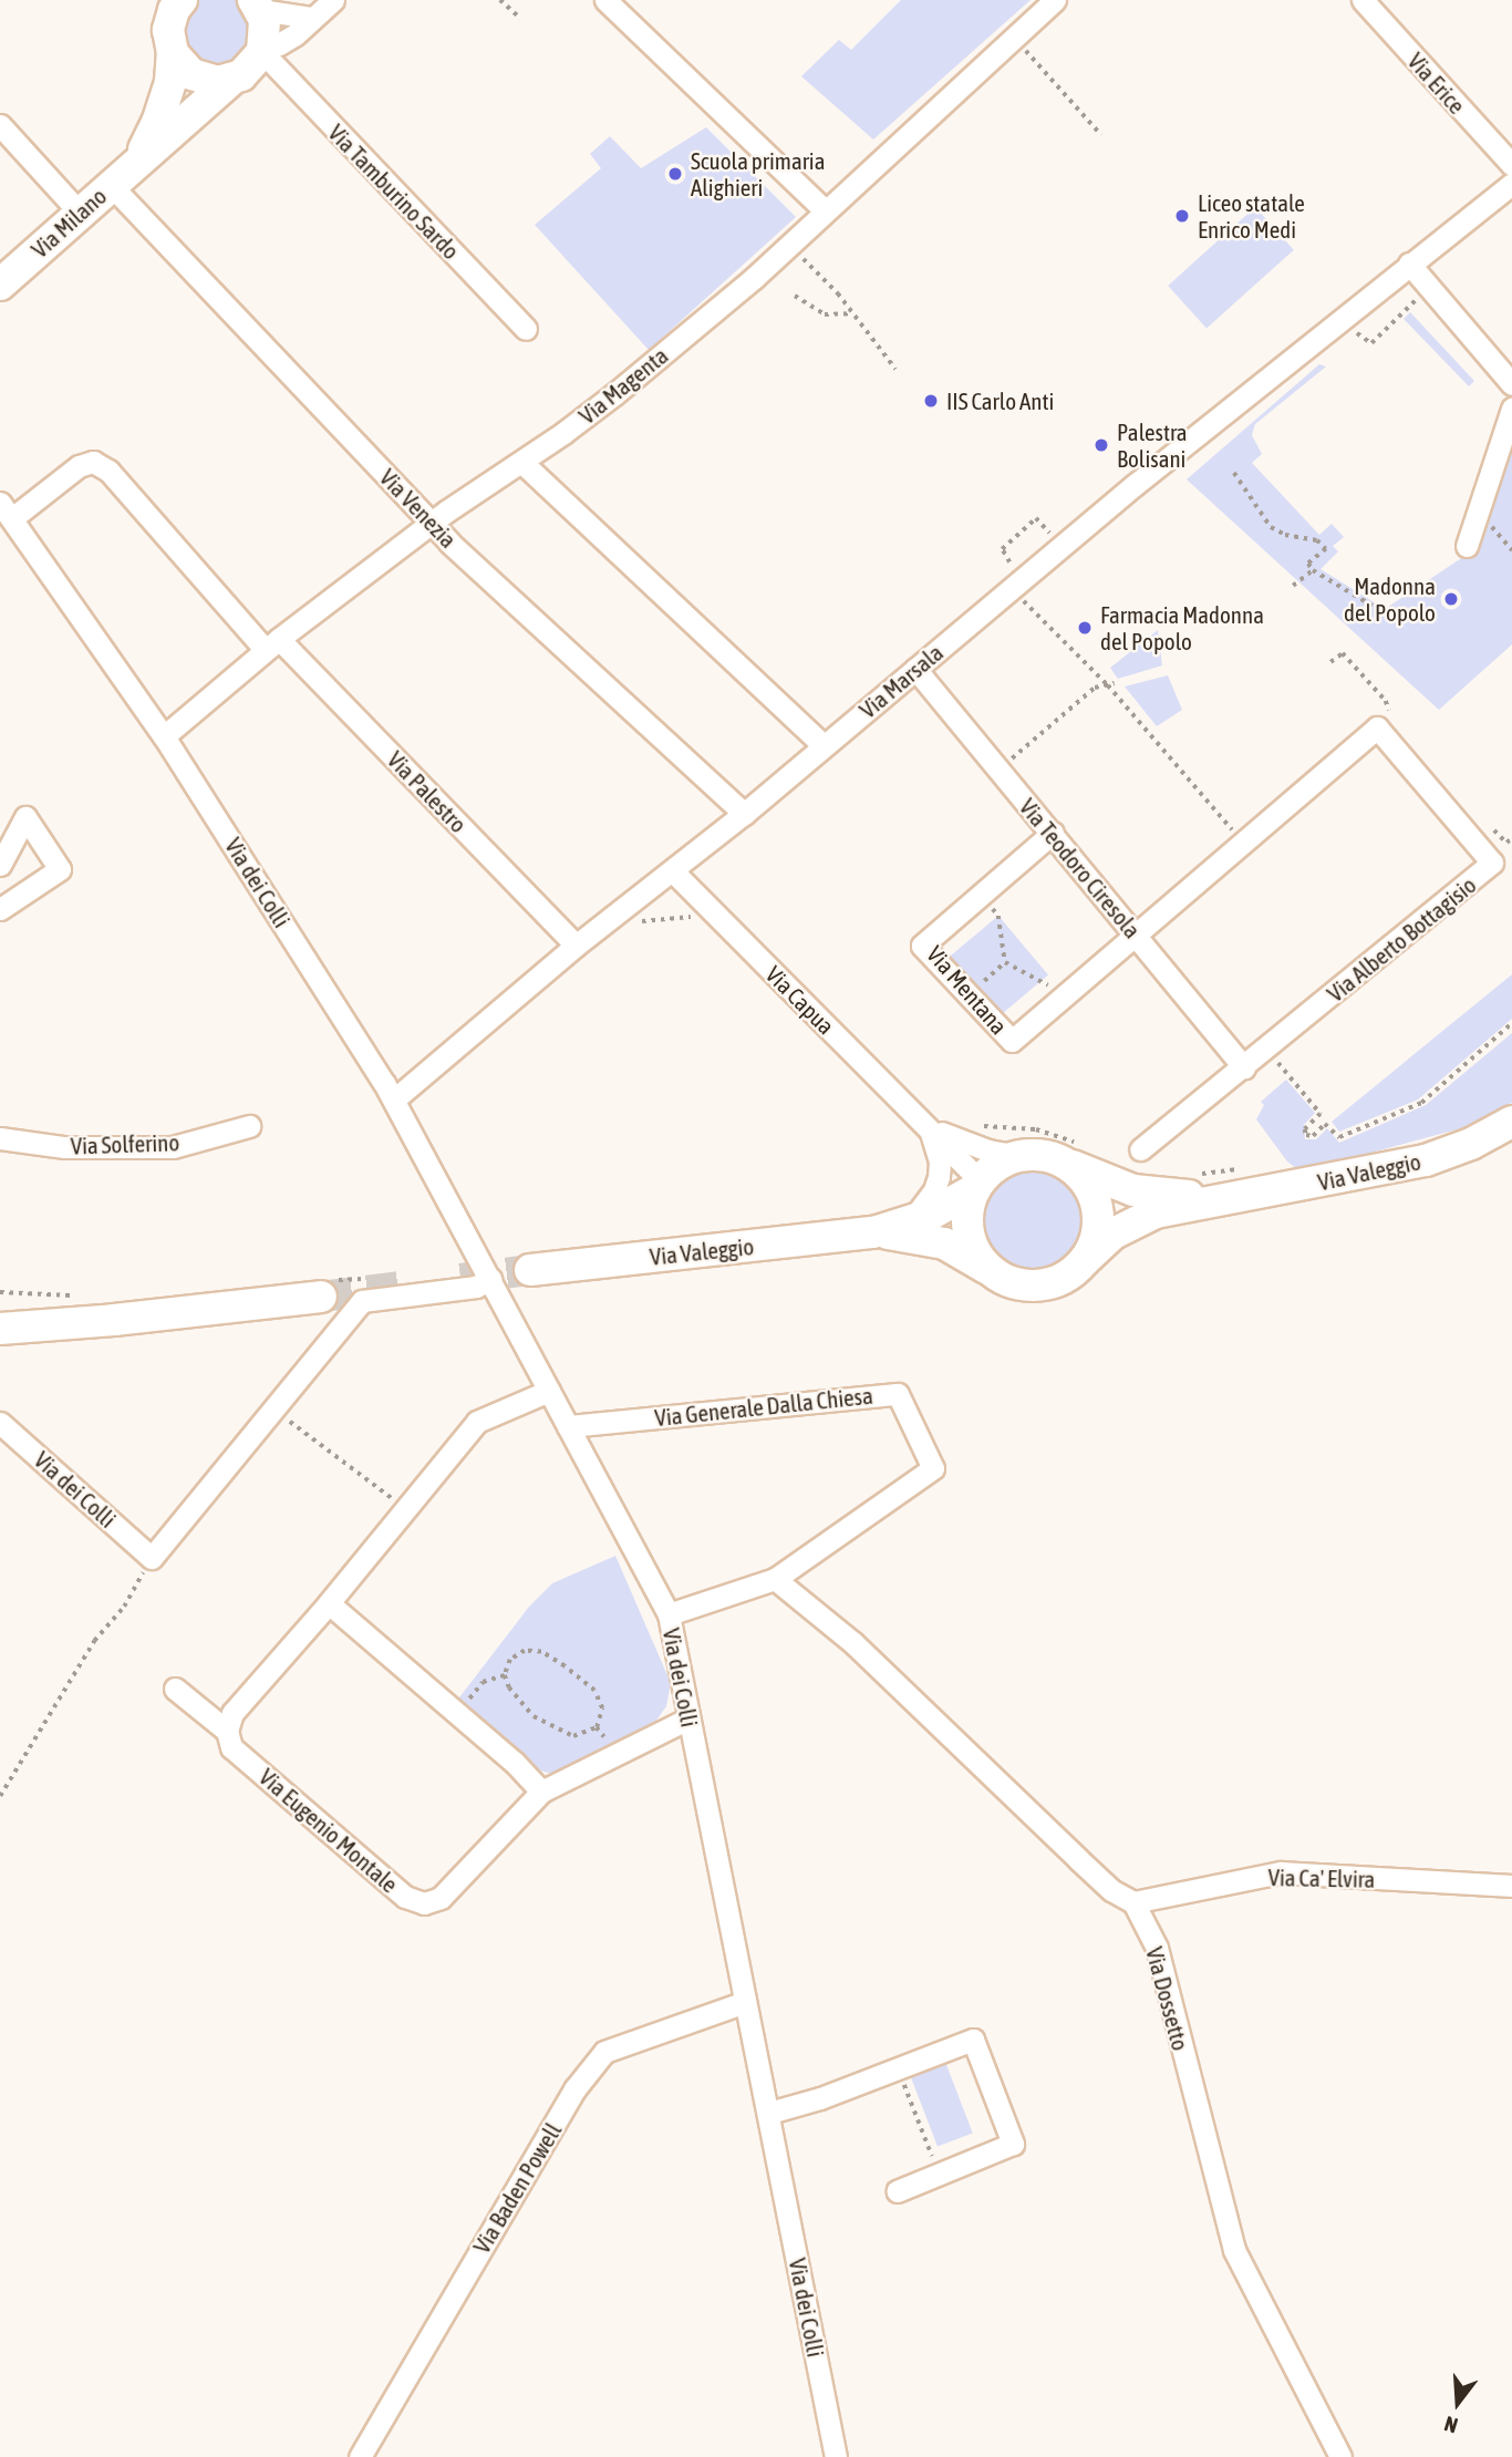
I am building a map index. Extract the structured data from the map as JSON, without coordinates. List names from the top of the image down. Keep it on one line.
{"streets":{"main road":["Via Milano","Via Valeggio"],"street":["Via Erice","Via Tamburino Sardo","Via Magenta","Via Venezia","Via Marsala","Via Palestro","Via Teodoro Ciresola","Via dei Colli","Via Alberto Bottagisio","Via Mentana","Via Capua","Via Solferino","Via Generale Dalla Chiesa","Via Eugenio Montale","Via Ca' Elvira","Via Dossetto","Via Baden Powell"]},"crossings":[["Via Tamburino Sardo","Via Milano"],["Via Milano","Via Venezia"],["Via Magenta","Via Venezia"],["Via Magenta","Via Palestro"],["Via Magenta","Via dei Colli"],["Via Venezia","Via Marsala"],["Via Marsala","Via Palestro"],["Via Marsala","Via Teodoro Ciresola"],["Via Marsala","Via dei Colli"],["Via Marsala","Via Capua"],["Via Palestro","Via dei Colli"],["Via Teodoro Ciresola","Via Alberto Bottagisio"],["Via Teodoro Ciresola","Via Mentana"],["Via dei Colli","Via Generale Dalla Chiesa"],["Via dei Colli","Via Eugenio Montale"],["Via dei Colli","Via Baden Powell"],["Via Alberto Bottagisio","Via Mentana"],["Via Capua","Via Valeggio"],["Via Generale Dalla Chiesa","Via Dossetto"],["Via Ca' Elvira","Via Dossetto"]],"places":["Scuola primaria Alighieri","Liceo statale Enrico Medi","IIS Carlo Anti","Palestra Bolisani","Madonna del Popolo","Farmacia Madonna del Popolo"],"north":"bottom"}
